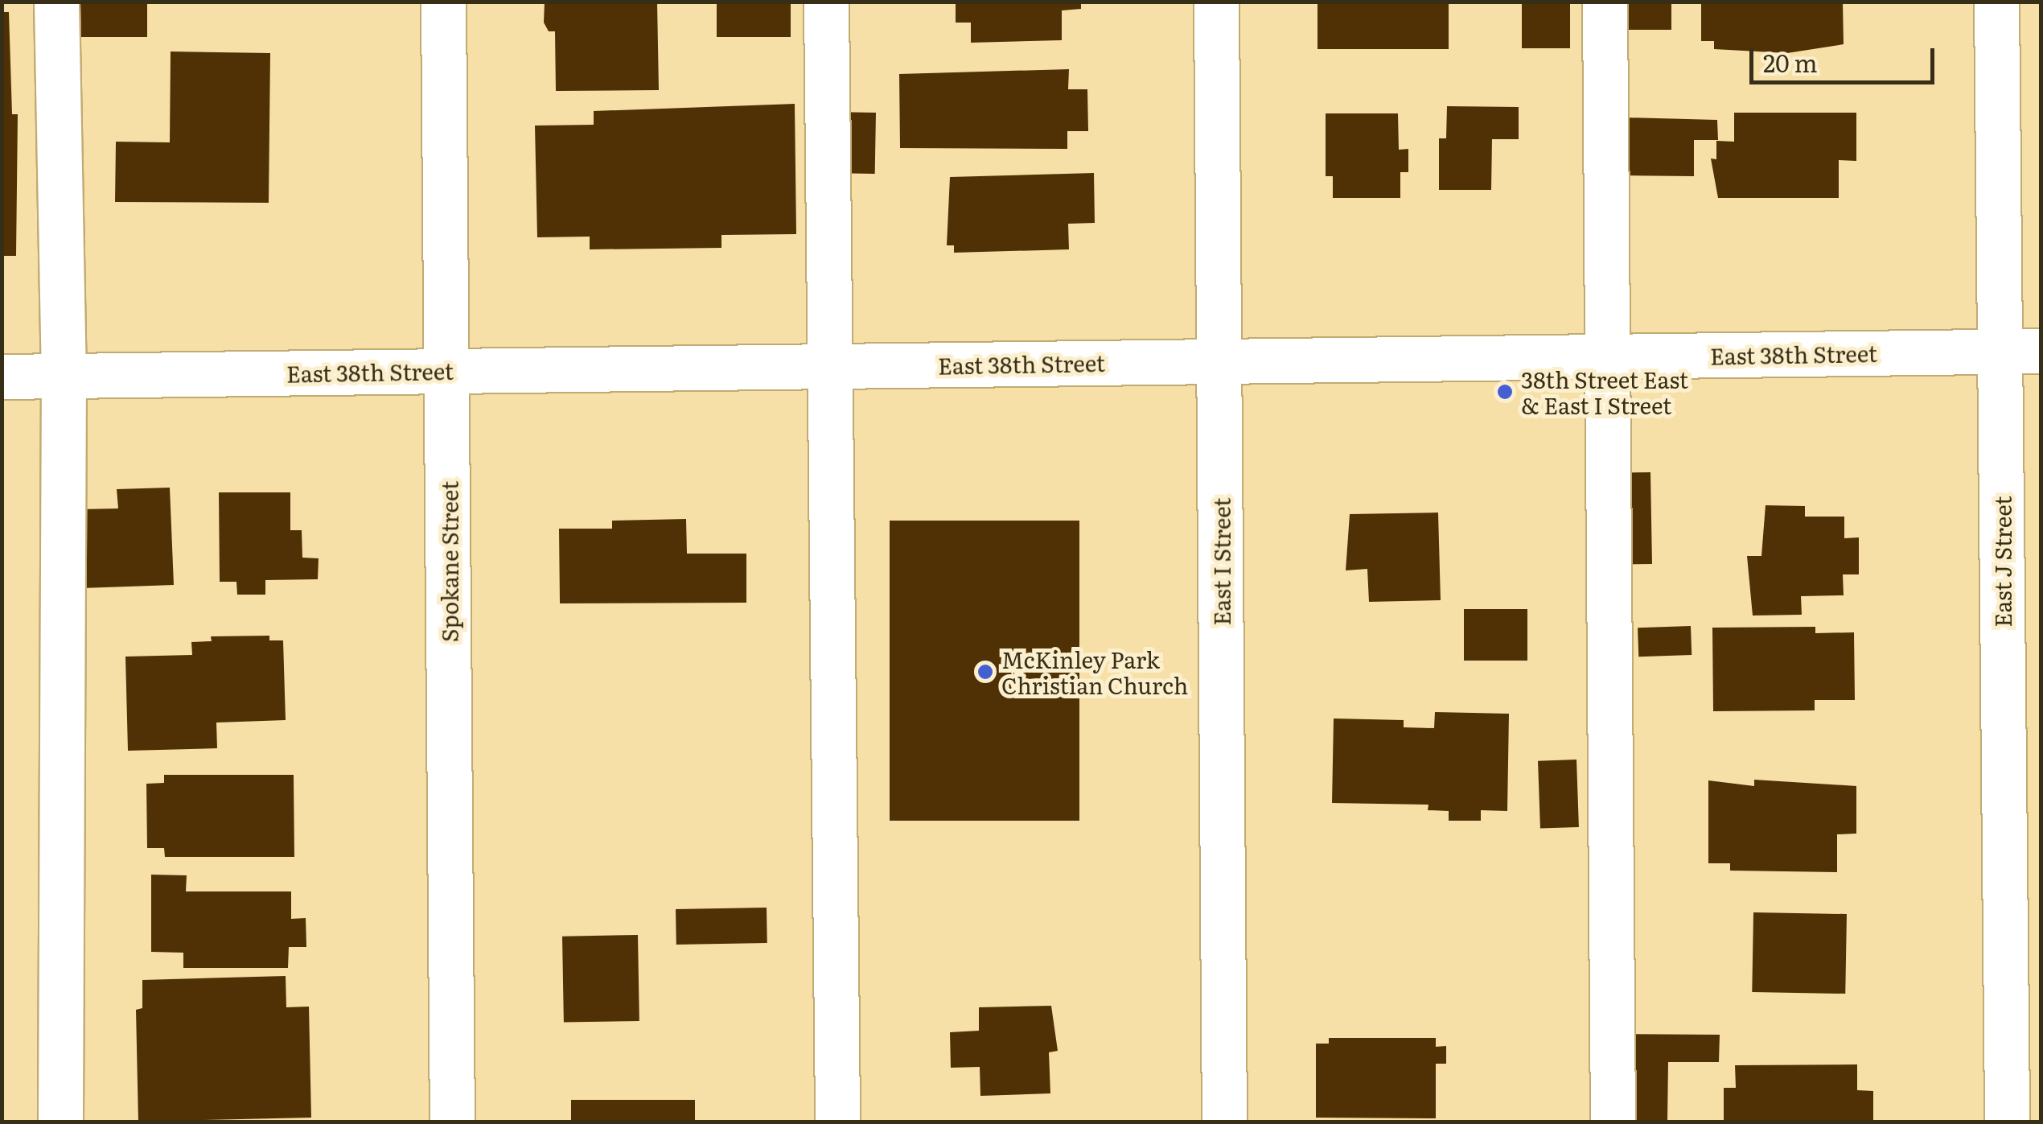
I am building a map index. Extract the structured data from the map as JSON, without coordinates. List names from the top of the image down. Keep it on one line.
{"streets":{"street":["East 38th Street","Spokane Street","East I Street","East J Street"]},"crossings":[["East 38th Street","Spokane Street"],["East 38th Street","East I Street"],["East 38th Street","East J Street"]],"places":["38th Street East & East I Street","McKinley Park Christian Church"],"scale_bar":"20 m"}
